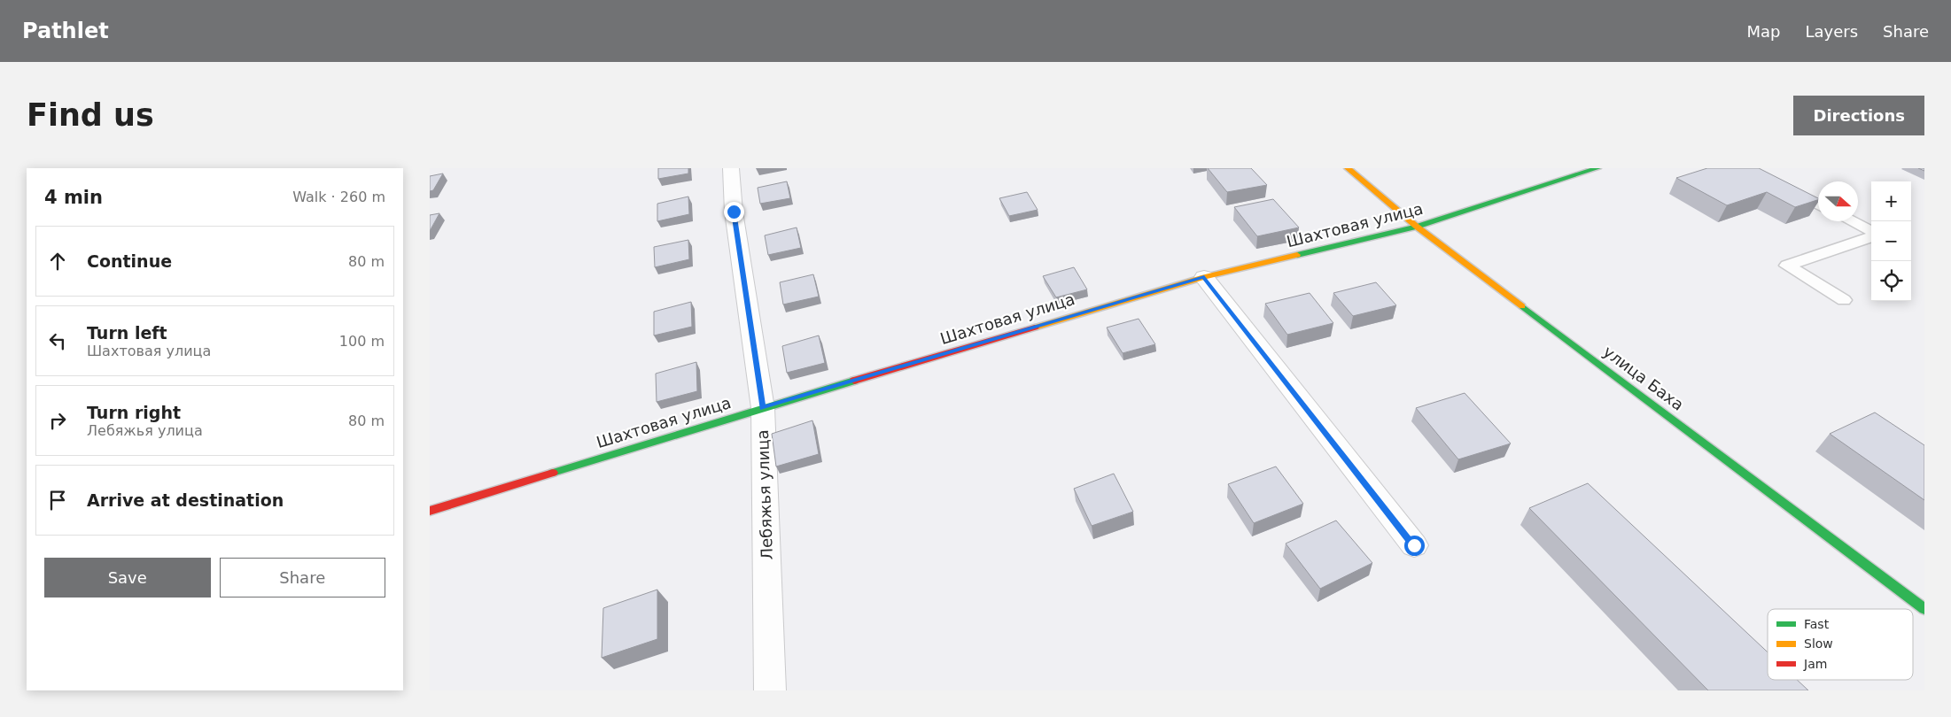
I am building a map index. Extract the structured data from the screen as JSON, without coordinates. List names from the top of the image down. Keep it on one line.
{"streets":{"street":["Шахтовая улица","улица Баха","Лебяжья улица"]},"crossings":[["Шахтовая улица","улица Баха"],["Шахтовая улица","Лебяжья улица"]],"legend":["Fast","Slow","Jam"],"north":"right","page":{"header":"Pathlet","nav":["Map","Layers","Share"],"buttons":["Directions",["Save","Share"]],"title":"Find us","heading":["4 min","Walk · 260 m"],"map_buttons":["+","−"],"list":[["Continue","80 m"],["Turn left","Шахтовая улица","100 m"],["Turn right","Лебяжья улица","80 m"],"Arrive at destination"]}}
